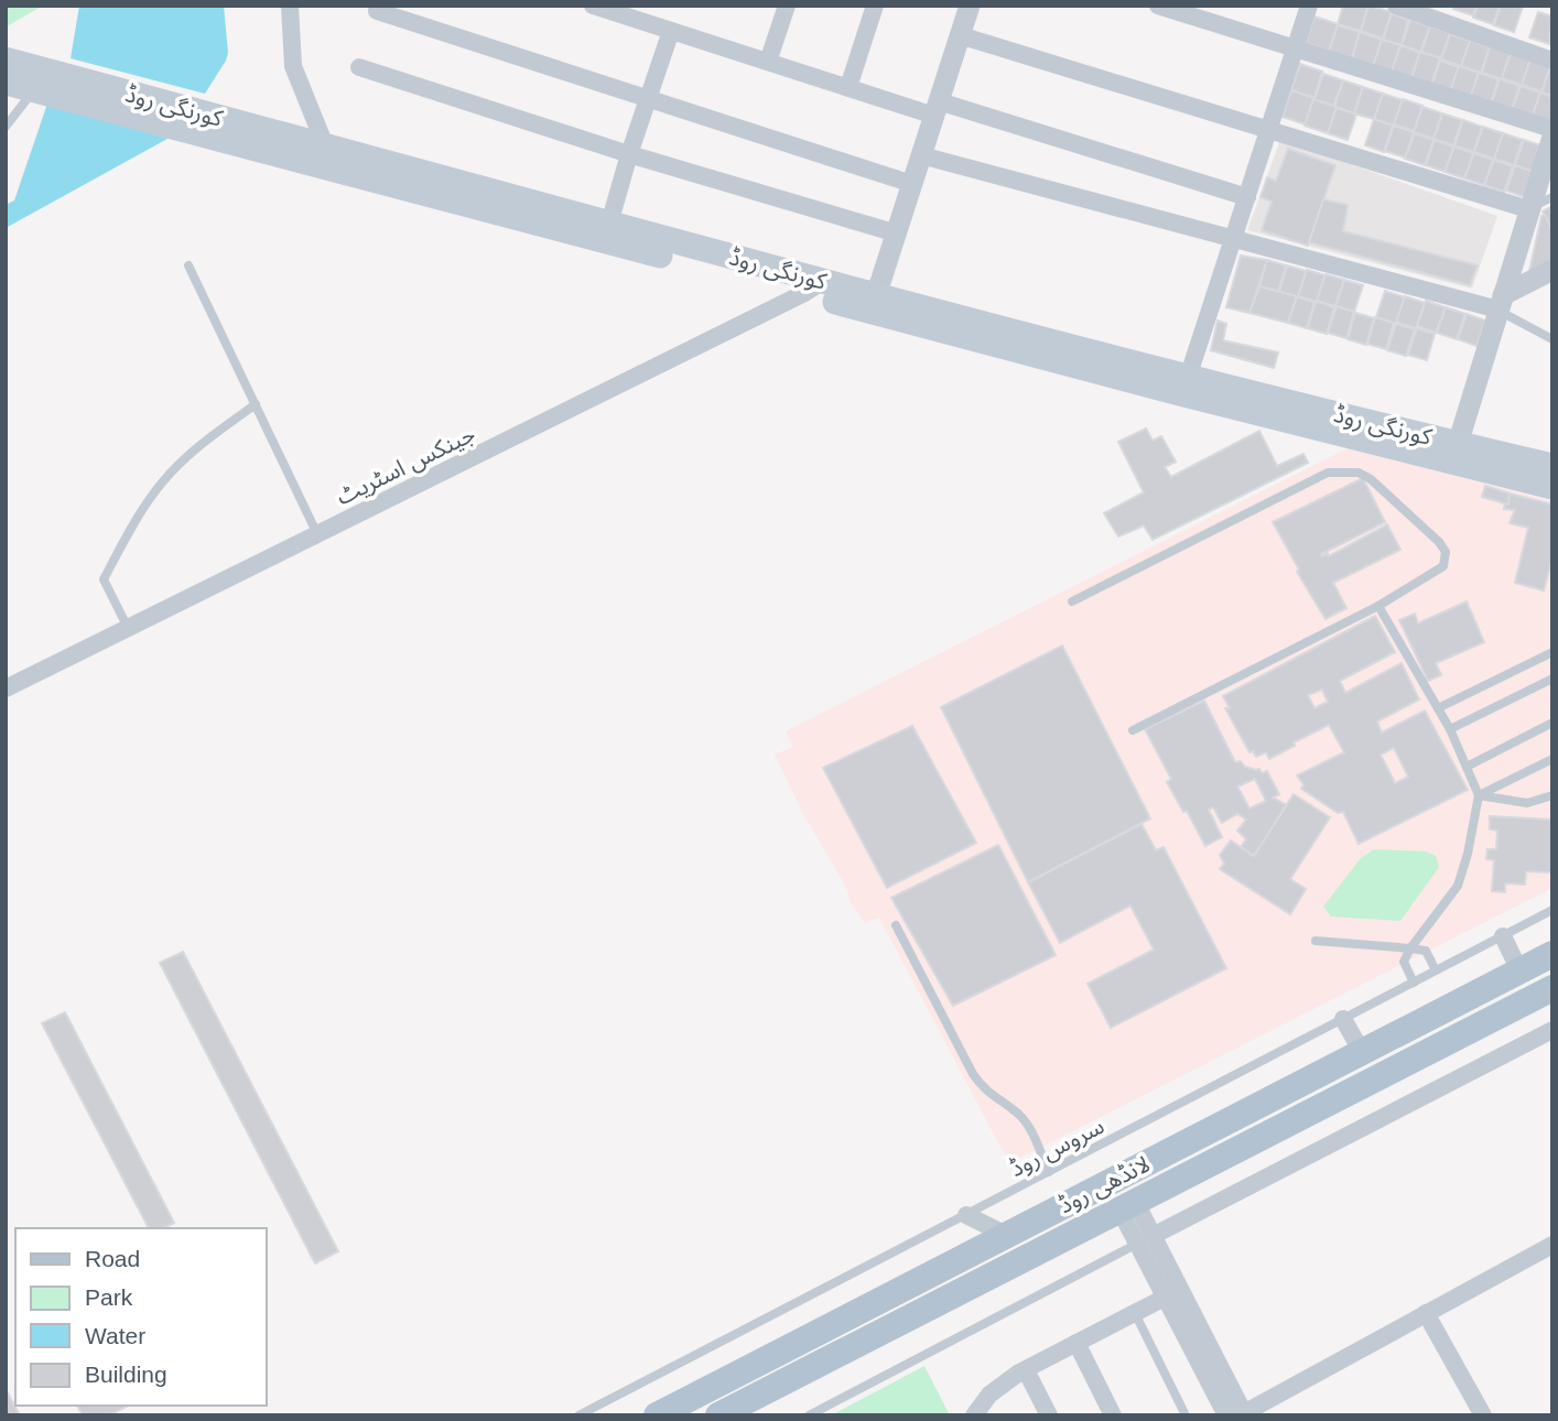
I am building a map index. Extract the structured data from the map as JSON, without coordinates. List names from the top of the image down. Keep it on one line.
{"streets":{"main road":["کورنگی روڈ","لانڈھی روڈ"],"street":["جینکس اسٹریٹ"],"lane":["سروس روڈ"]},"crossings":[["کورنگی روڈ","جینکس اسٹریٹ"]],"legend":["Road","Park","Water","Building"]}
